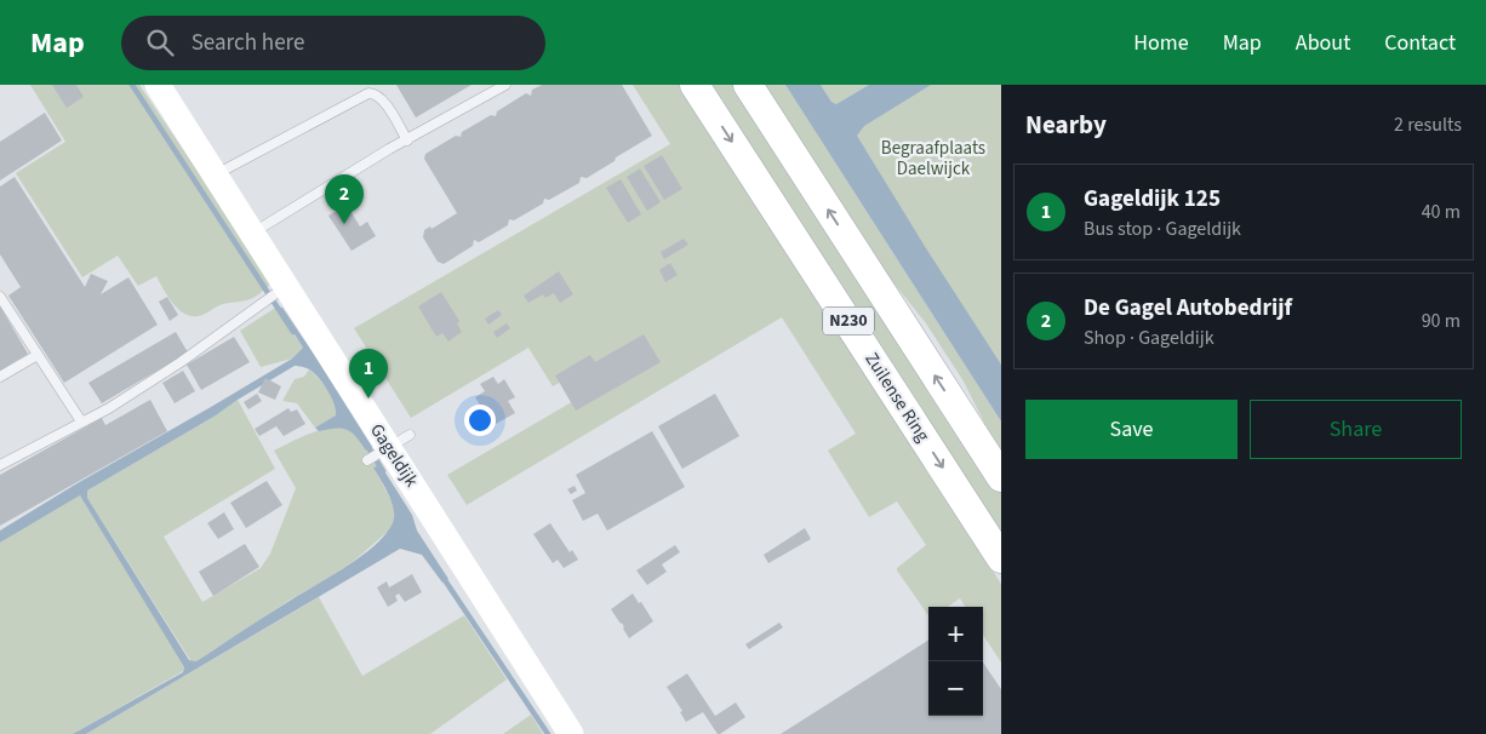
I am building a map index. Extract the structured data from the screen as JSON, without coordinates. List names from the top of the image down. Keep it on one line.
{"streets":{"main road":["N230","Zuilense Ring"],"street":["Gageldijk"]},"parks":["Begraafplaats Daelwijck"],"page":{"header":"Map","search":"Search here","nav":["Home","Map","About","Contact"],"heading":["Nearby","2 results"],"list":[{"mark":"1","name":"Gageldijk 125","note":"Bus stop · Gageldijk","value":"40 m"},{"mark":"2","name":"De Gagel Autobedrijf","note":"Shop · Gageldijk","value":"90 m"}],"pins":["2","1"],"buttons":["Save","Share"],"map_buttons":["+","−"]}}
